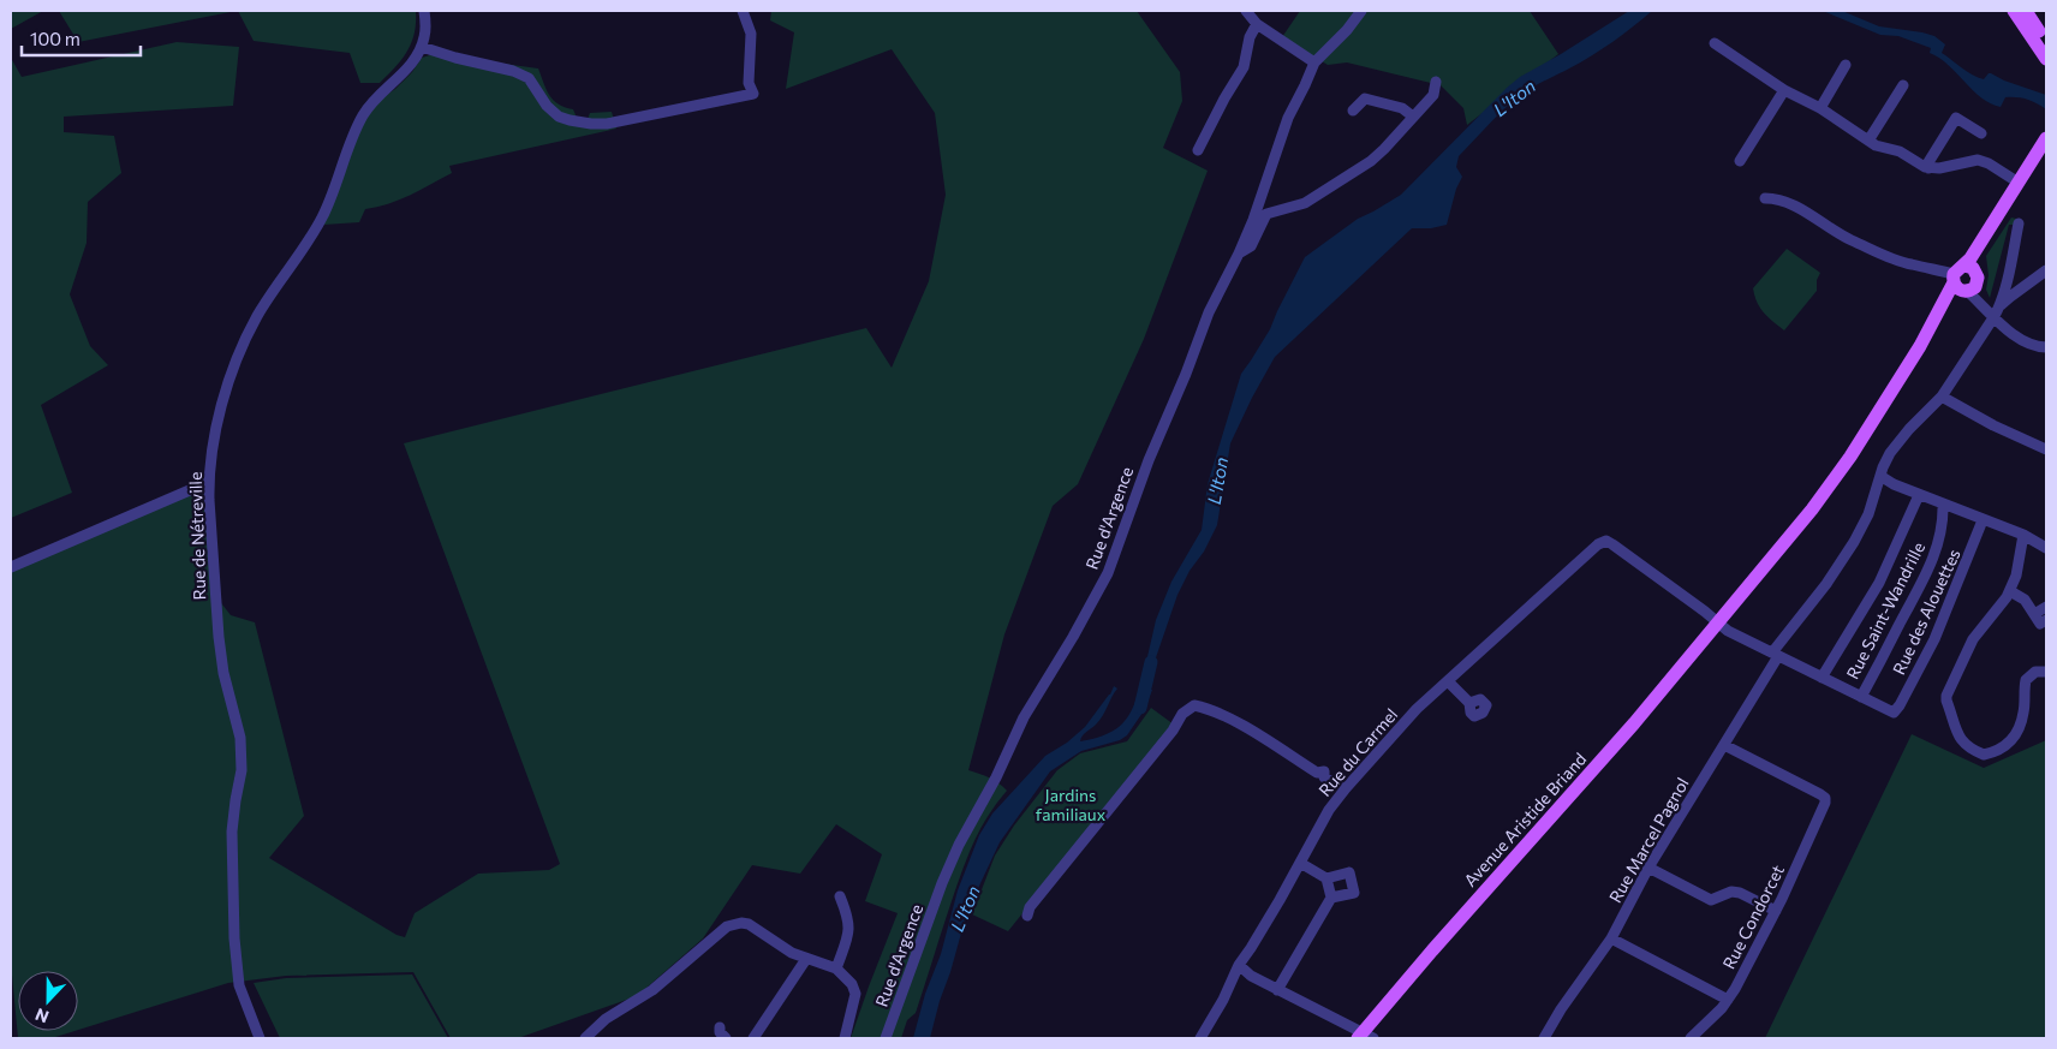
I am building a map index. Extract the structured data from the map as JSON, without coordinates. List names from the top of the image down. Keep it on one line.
{"streets":{"main road":["Avenue Aristide Briand"],"street":["Rue d'Argence","Rue de Nétreville","Rue Saint-Wandrille","Rue des Alouettes","Rue du Carmel","Rue Marcel Pagnol","Rue Condorcet"]},"crossings":[["Rue Saint-Wandrille","Rue des Alouettes"],["Rue du Carmel","Avenue Aristide Briand"],["Rue Marcel Pagnol","Rue Condorcet"]],"water":["L'Iton"],"parks":["Jardins familiaux"],"scale_bar":"100 m","north":"bottom"}
